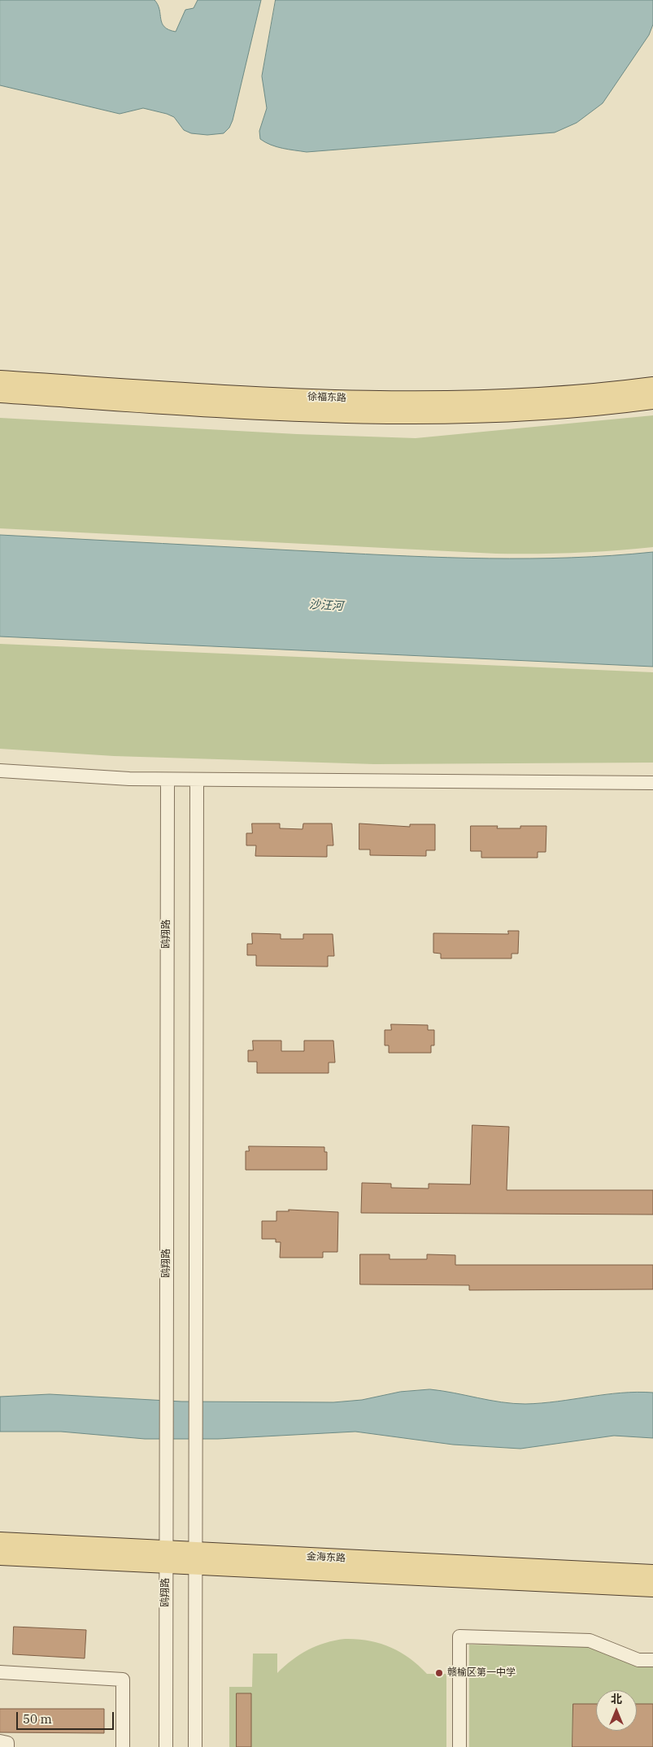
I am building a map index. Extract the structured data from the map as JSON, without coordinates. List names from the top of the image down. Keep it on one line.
{"streets":{"main road":["徐福东路","金海东路"],"street":["鸥翔路"]},"crossings":[["鸥翔路","金海东路"]],"water":["沙汪河"],"places":["赣榆区第一中学"],"scale_bar":"50 m","north":"top"}
